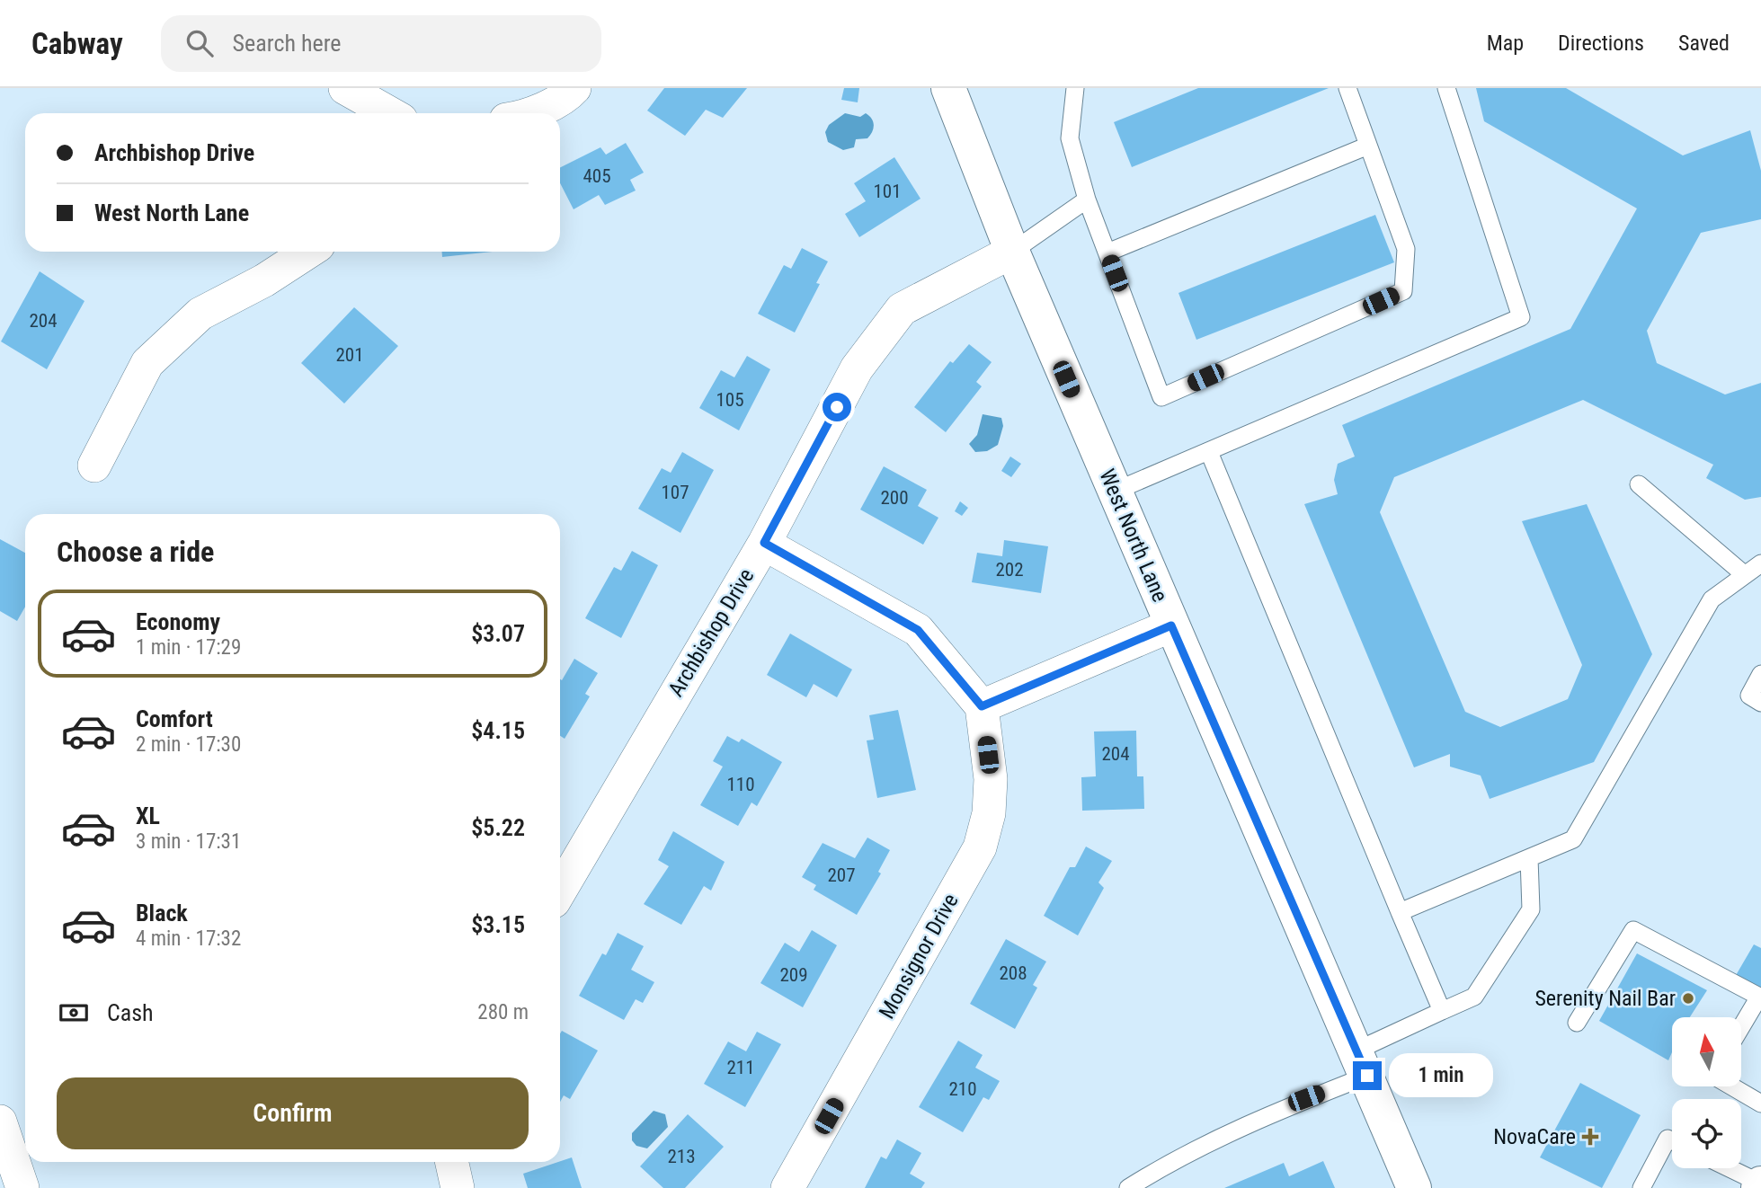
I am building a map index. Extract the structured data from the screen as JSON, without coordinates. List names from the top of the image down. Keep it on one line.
{"streets":{"main road":["West North Lane"],"street":["Archbishop Drive","Monsignor Drive"]},"crossings":[["West North Lane","Archbishop Drive"]],"places":{"other":["Serenity Nail Bar"],"health":["NovaCare"]},"house_numbers":["405","101","204","201","105","107","200","202","204","110","207","208","209","211","210","213"],"north":"top","page":{"header":"Cabway","search":"Search here","nav":["Map","Directions","Saved"],"banner":["Archbishop Drive","West North Lane"],"heading":"Choose a ride","list":[{"name":"Economy","note":"1 min · 17:29","value":"$3.07"},{"name":"Comfort","note":"2 min · 17:30","value":"$4.15"},{"name":"XL","note":"3 min · 17:31","value":"$5.22"},{"name":"Black","note":"4 min · 17:32","value":"$3.15"}],"pay":["Cash","280 m"],"bubble":"1 min","buttons":"Confirm"}}
